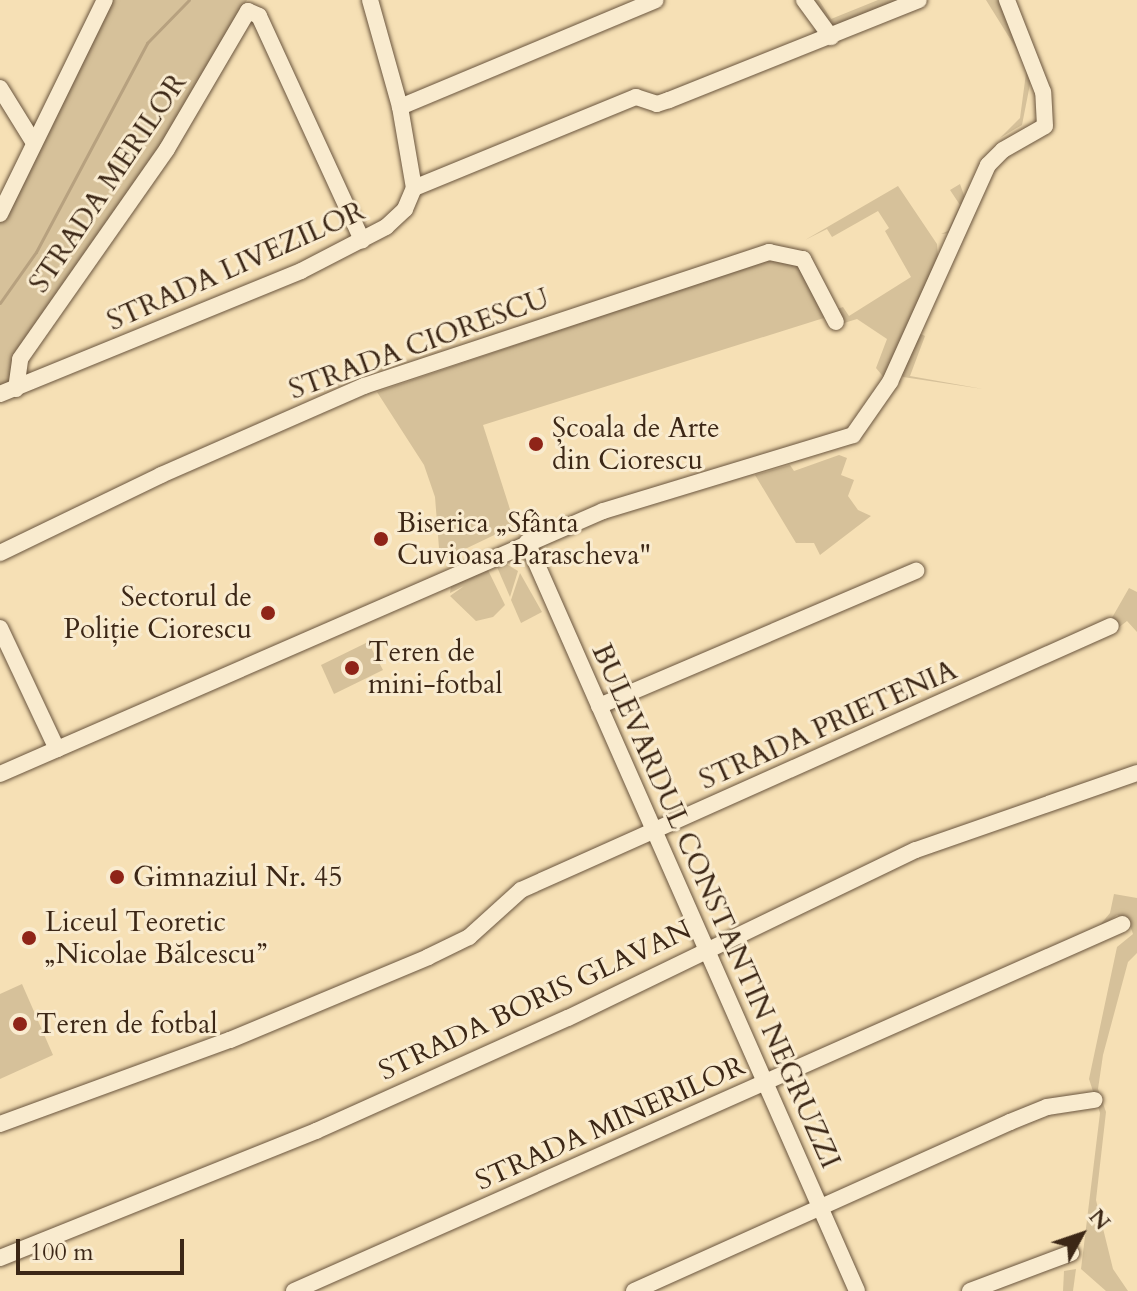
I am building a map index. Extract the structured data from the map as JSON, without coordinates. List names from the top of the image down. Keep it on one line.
{"streets":{"street":["STRADA MERILOR","STRADA LIVEZILOR","STRADA CIORESCU","STRADA PRIETENIA","BULEVARDUL CONSTANTIN NEGRUZZI","STRADA BORIS GLAVAN","STRADA MINERILOR"]},"crossings":[["STRADA MERILOR","STRADA LIVEZILOR"],["STRADA PRIETENIA","BULEVARDUL CONSTANTIN NEGRUZZI"],["BULEVARDUL CONSTANTIN NEGRUZZI","STRADA BORIS GLAVAN"],["BULEVARDUL CONSTANTIN NEGRUZZI","STRADA MINERILOR"]],"places":["Școala de Arte din Ciorescu","Biserica „Sfânta Cuvioasa Parascheva\"","Sectorul de Poliție Ciorescu","Teren de mini-fotbal","Gimnaziul Nr. 45","Liceul Teoretic „Nicolae Bălcescu”","Teren de fotbal"],"scale_bar":"100 m","north":"top right"}
